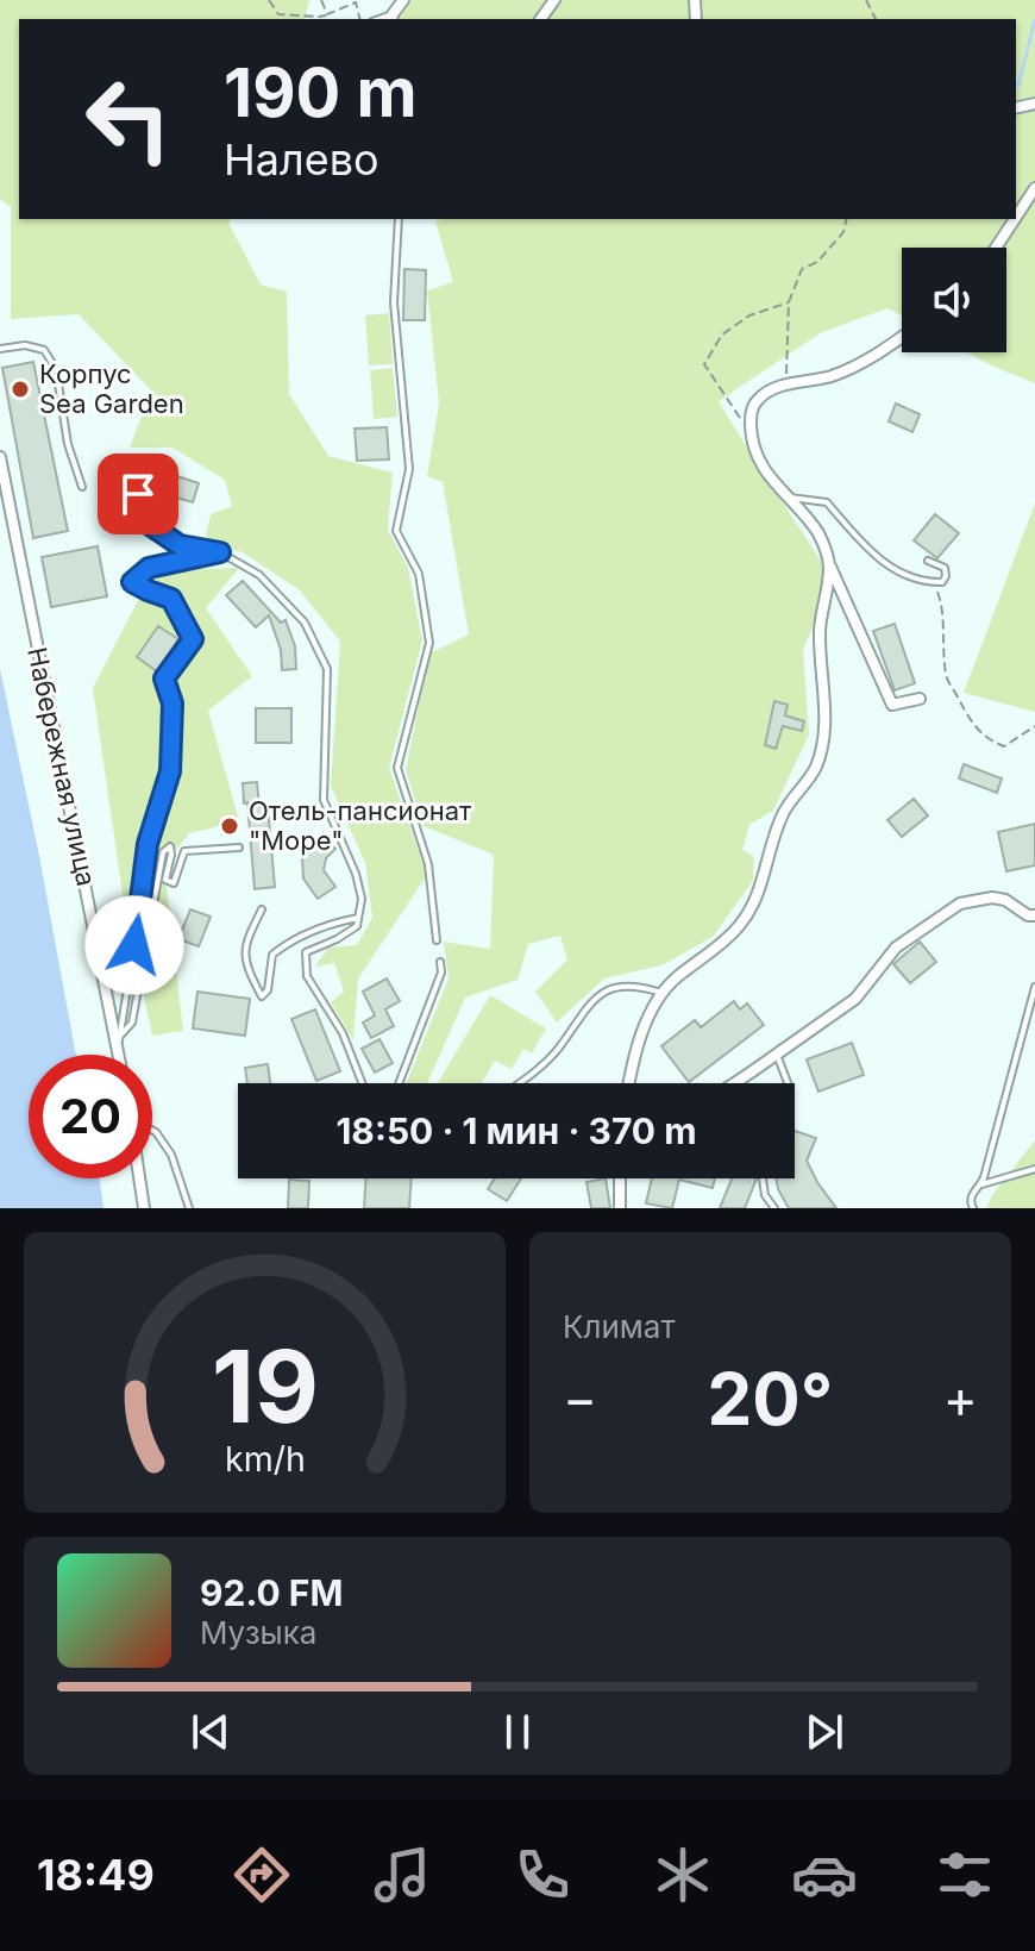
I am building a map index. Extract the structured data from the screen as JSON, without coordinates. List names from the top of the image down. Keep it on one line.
{"streets":{"street":["Набережная улица"]},"places":["Корпус Sea Garden","Отель-пансионат \"Море\""],"page":{"turn":["190 m","Налево"],"limit":"20","trip":"18:50 · 1 мин · 370 m","tile":"Климат","heat":["−","20°","+"],"song":["92.0 FM","Музыка"],"tabs":"18:49","gauge":["19","km/h"]}}
